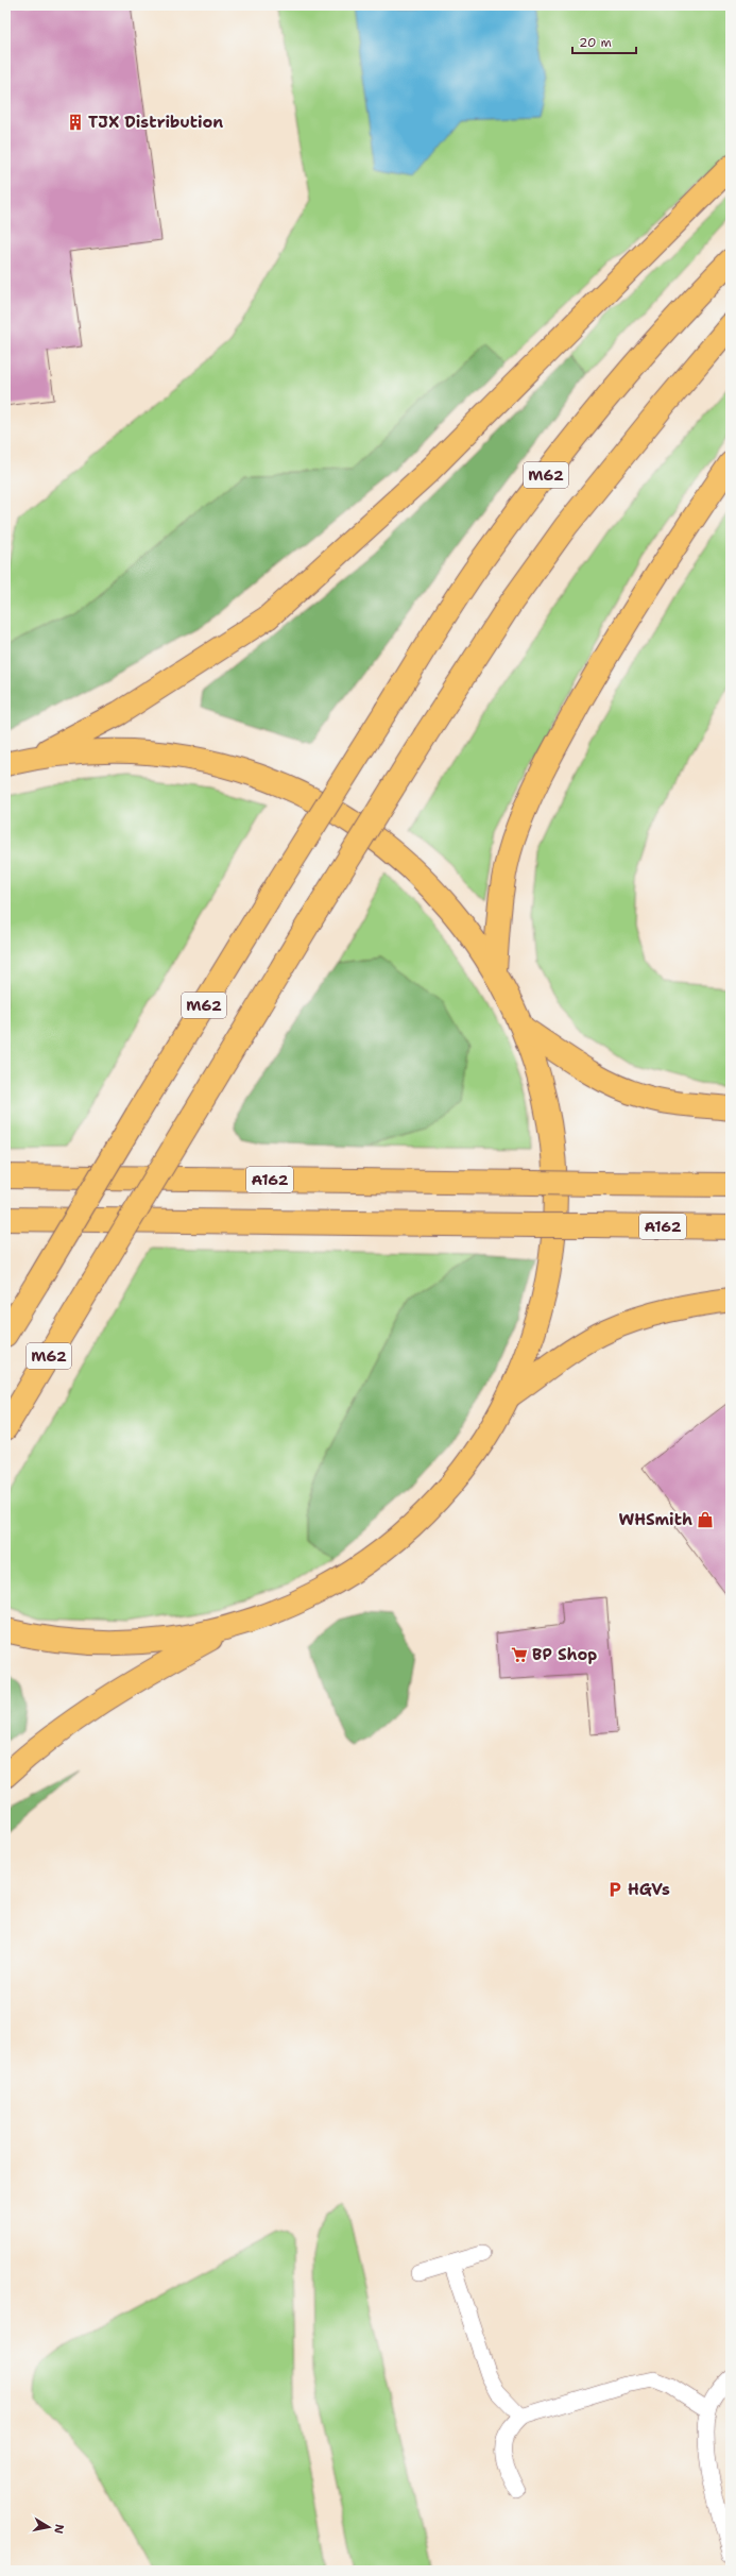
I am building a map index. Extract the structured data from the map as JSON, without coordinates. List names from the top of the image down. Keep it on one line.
{"streets":{"highway":["M62","A162"]},"places":{"building":["TJX Distribution"],"shop":["WHSmith"],"supermarket":["BP Shop"],"parking":["HGVs"]},"scale_bar":"20 m","north":"right"}
